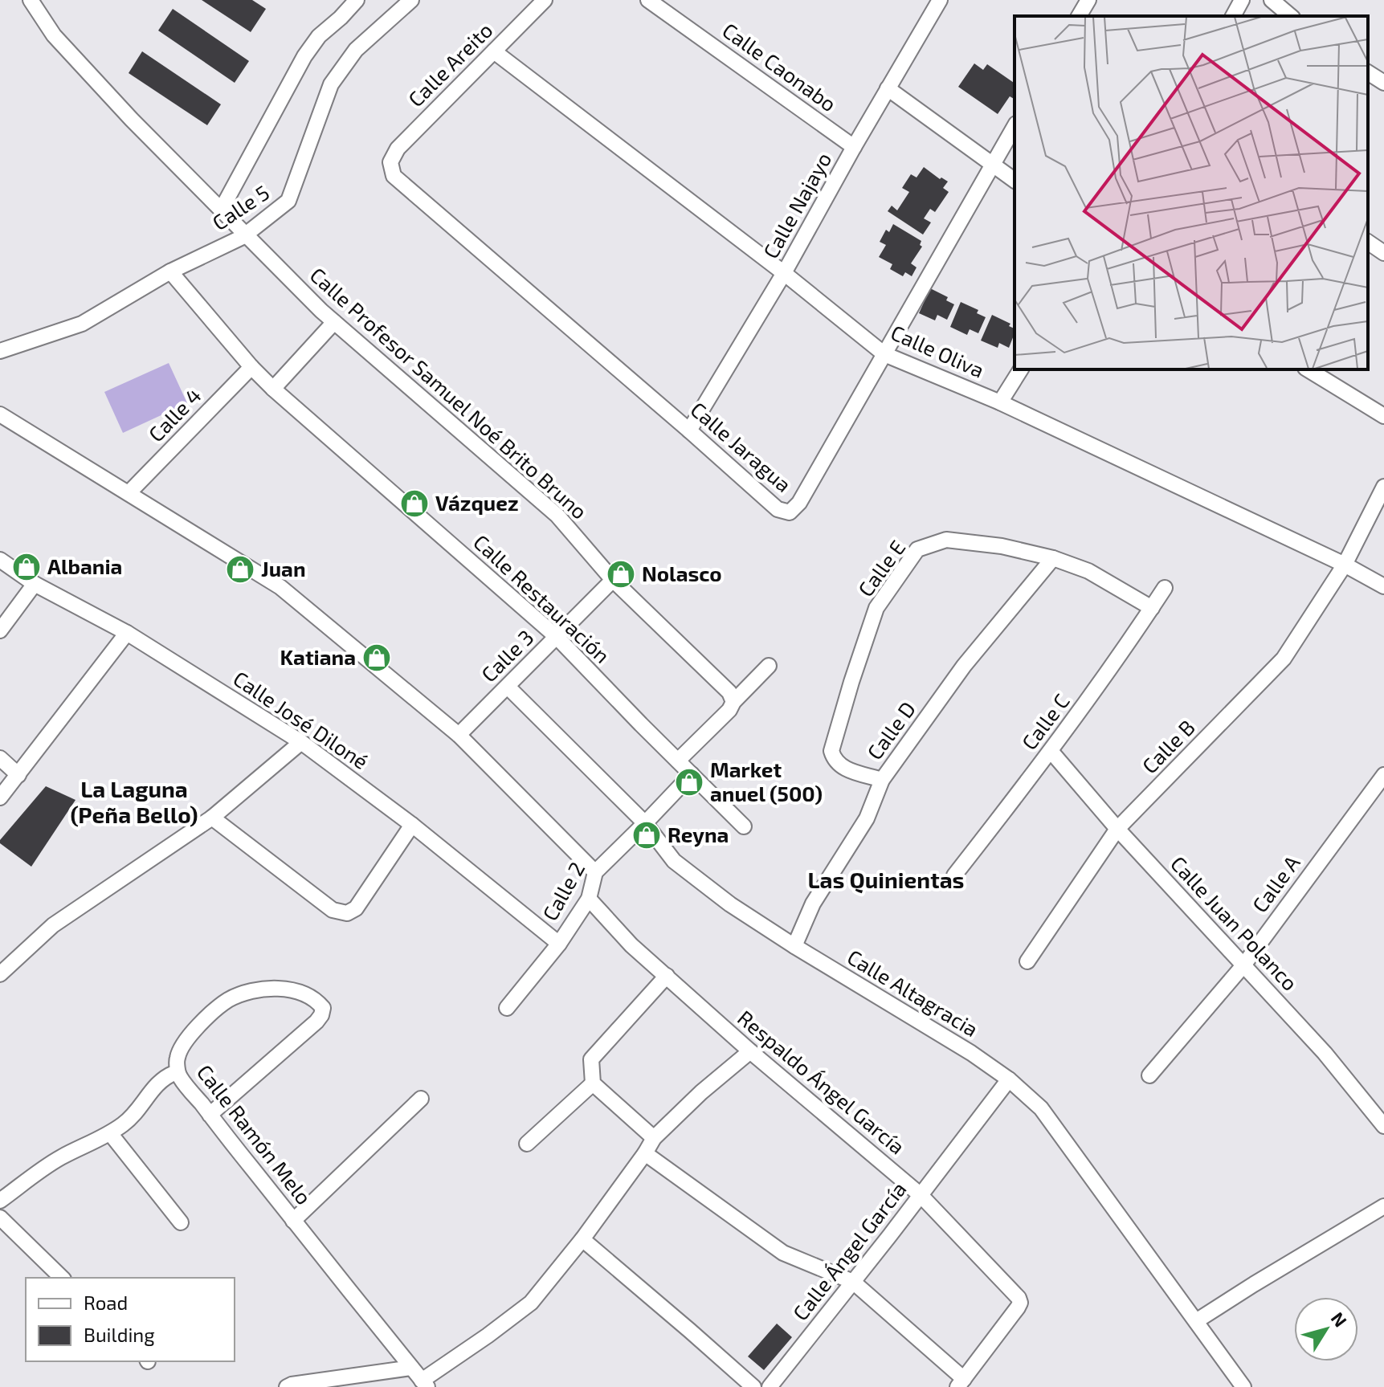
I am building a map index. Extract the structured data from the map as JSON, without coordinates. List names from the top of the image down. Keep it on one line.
{"streets":{"street":["Calle Areito","Calle Caonabo","Calle Najayo","Calle 5","Calle Oliva","Calle Profesor Samuel Noé Brito Bruno","Calle 4","Calle Jaragua","Calle E","Calle Restauración","Calle 3","Calle José Diloné","Calle C","Calle D","Calle B","Calle A","Calle 2","Calle Juan Polanco","Calle Altagracia","Respaldo Ángel García","Calle Ramón Melo","Calle Ángel García"]},"crossings":[["Calle Areito","Calle Oliva"],["Calle Areito","Calle Jaragua"],["Calle Caonabo","Calle Najayo"],["Calle Najayo","Calle Oliva"],["Calle Najayo","Calle Jaragua"],["Calle 5","Calle Profesor Samuel Noé Brito Bruno"],["Calle 5","Calle Restauración"],["Calle Oliva","Calle Jaragua"],["Calle Oliva","Calle B"],["Calle Profesor Samuel Noé Brito Bruno","Calle 3"],["Calle 4","Calle Restauración"],["Calle E","Calle C"],["Calle E","Calle D"],["Calle Restauración","Calle 3"],["Calle Restauración","Calle 2"],["Calle 3","Calle Altagracia"],["Calle José Diloné","Calle 2"],["Calle C","Calle Juan Polanco"],["Calle D","Calle Altagracia"],["Calle B","Calle Juan Polanco"],["Calle A","Calle Juan Polanco"],["Calle 2","Calle Altagracia"],["Calle 2","Respaldo Ángel García"],["Calle Altagracia","Calle Ángel García"],["Respaldo Ángel García","Calle Ángel García"]],"districts":["La Laguna (Peña Bello)","Las Quinientas"],"places":{"shop":["Vázquez","Albania","Juan","Nolasco","Katiana","Market anuel (500)","Reyna"]},"legend":["Road","Building"],"north":"top right"}
